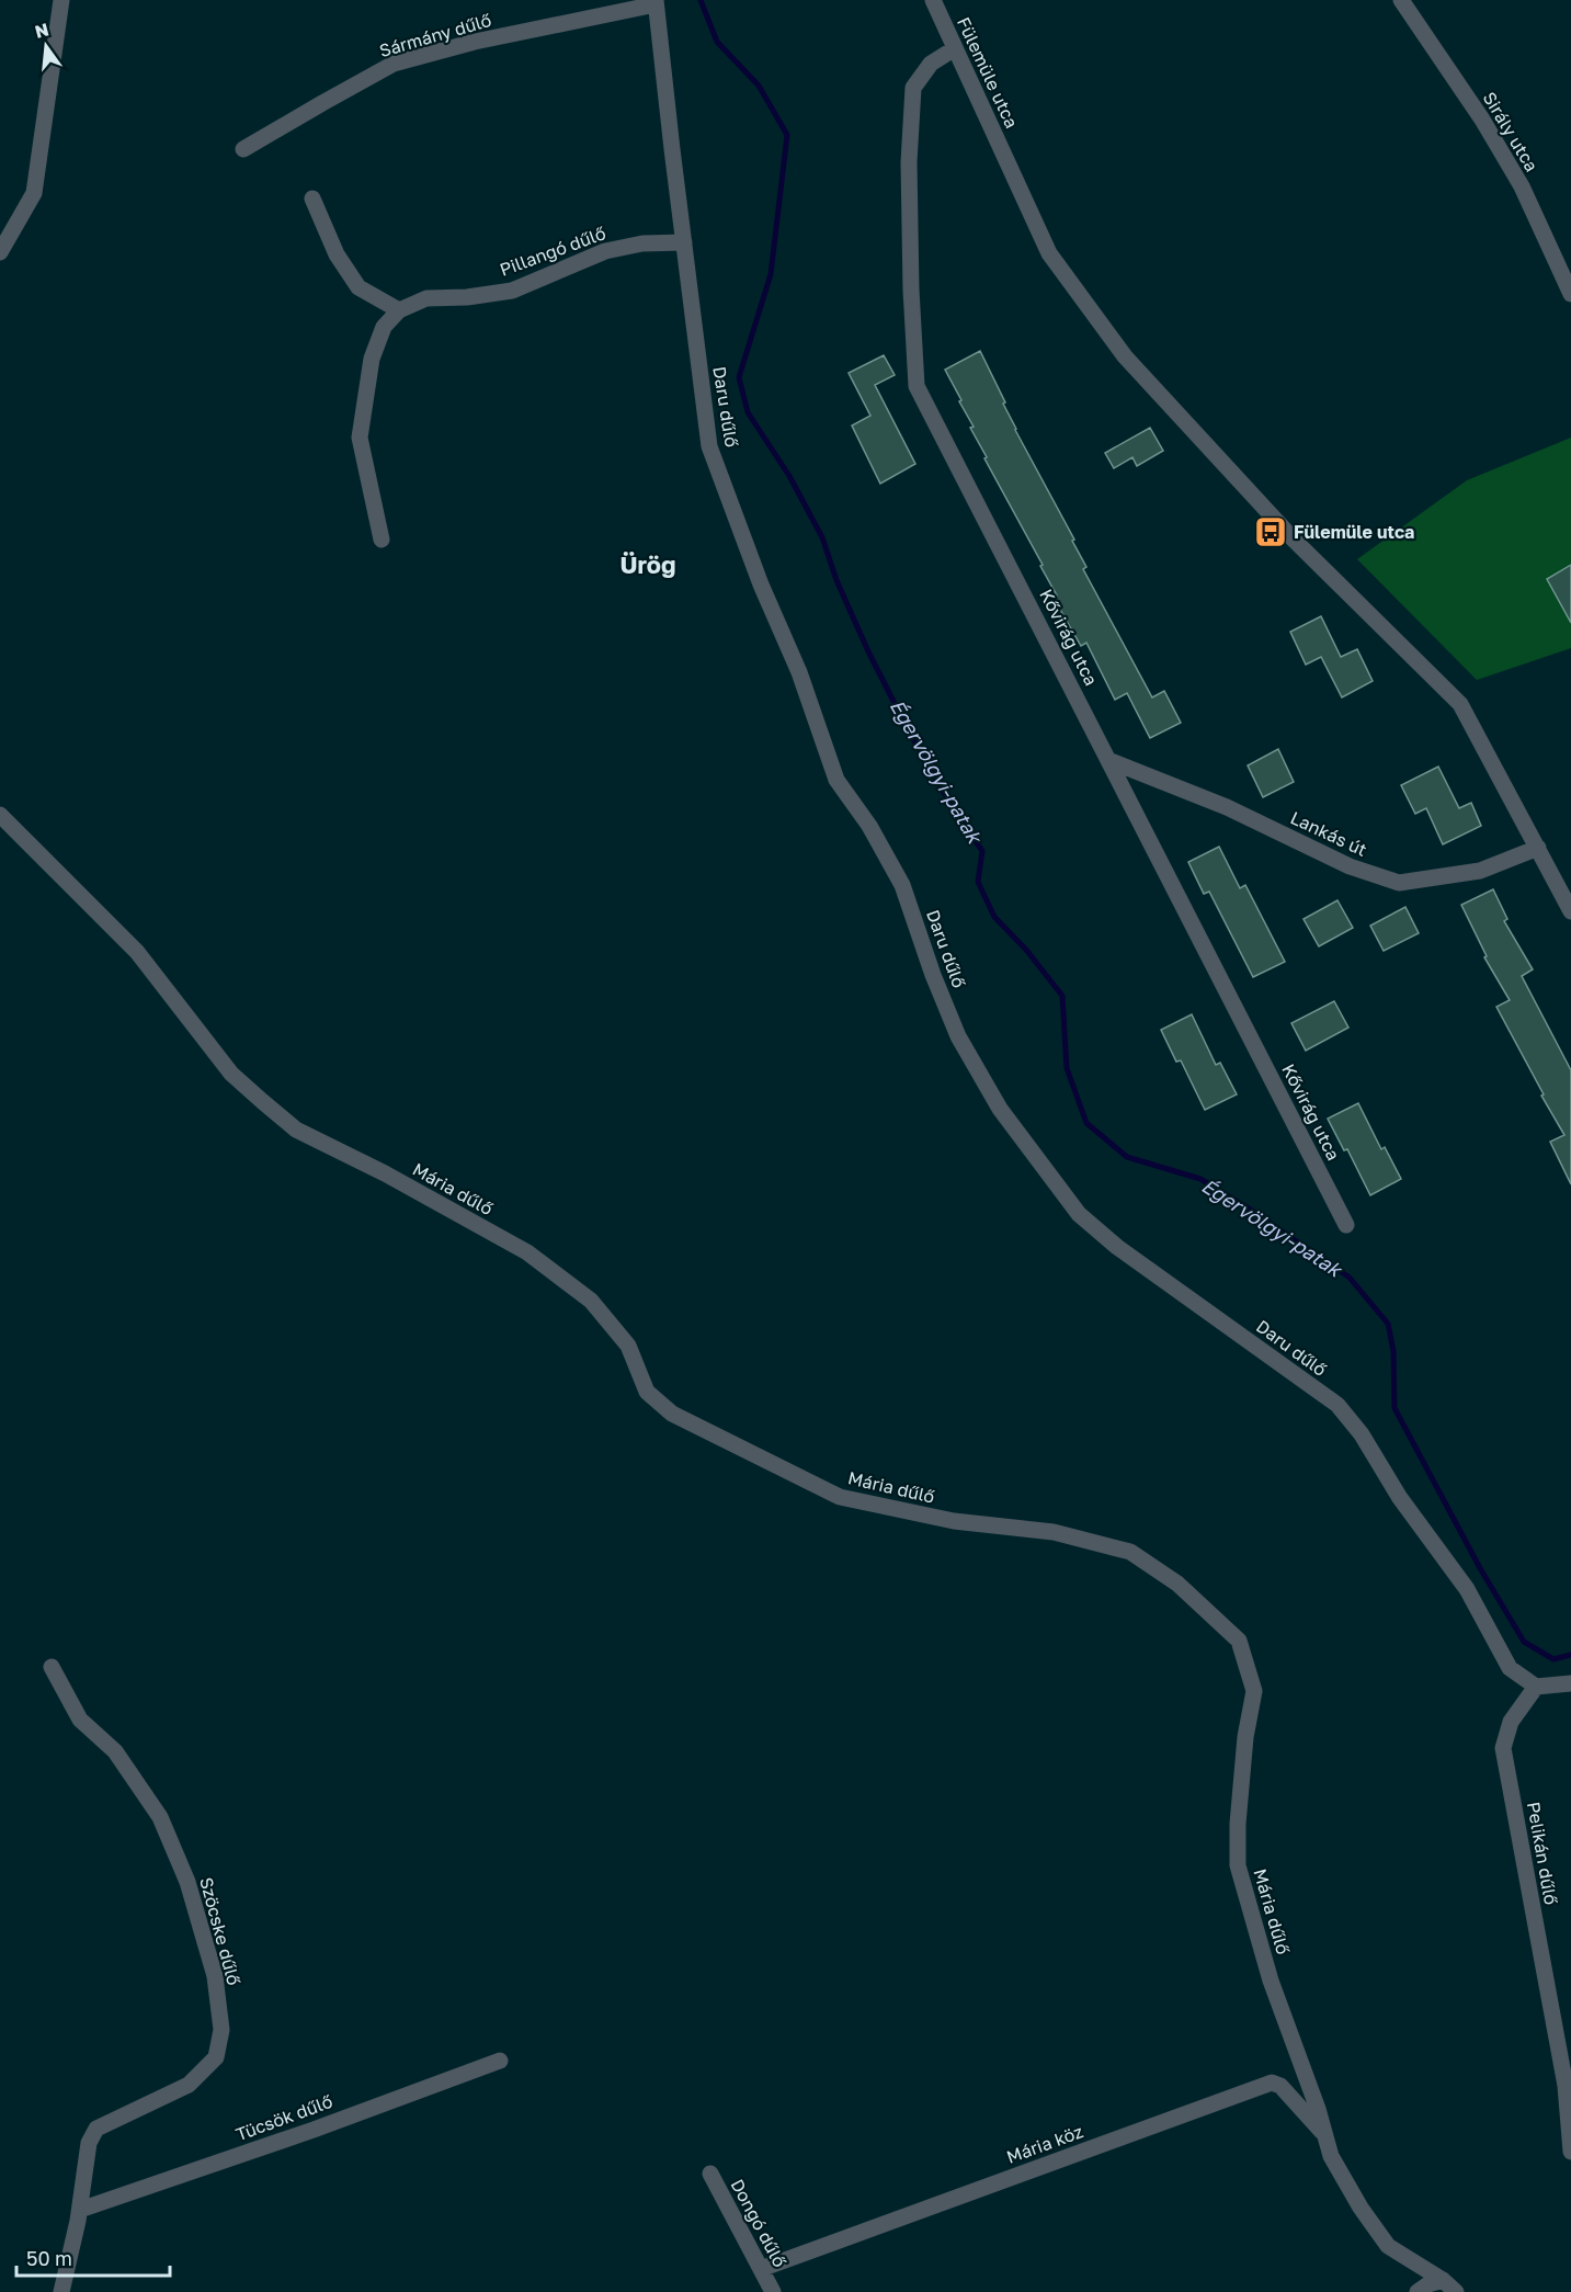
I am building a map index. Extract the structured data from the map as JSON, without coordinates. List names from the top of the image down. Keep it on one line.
{"streets":{"street":["Sármány dűlő","Fülemüle utca","Sirály utca","Pillangó dűlő","Daru dűlő","Kővirág utca","Lankás út","Mária dűlő","Pelikán dűlő","Szöcske dűlő","Tücsök dűlő","Mária köz","Dongó dűlő"]},"crossings":[["Sármány dűlő","Daru dűlő"],["Fülemüle utca","Kővirág utca"],["Fülemüle utca","Lankás út"],["Pillangó dűlő","Daru dűlő"],["Daru dűlő","Pelikán dűlő"],["Kővirág utca","Lankás út"],["Mária dűlő","Mária köz"],["Szöcske dűlő","Tücsök dűlő"],["Mária köz","Dongó dűlő"]],"districts":["Ürög"],"water":["Égervölgyi-patak"],"places":{"bus stop":["Fülemüle utca"]},"scale_bar":"50 m","north":"top"}
